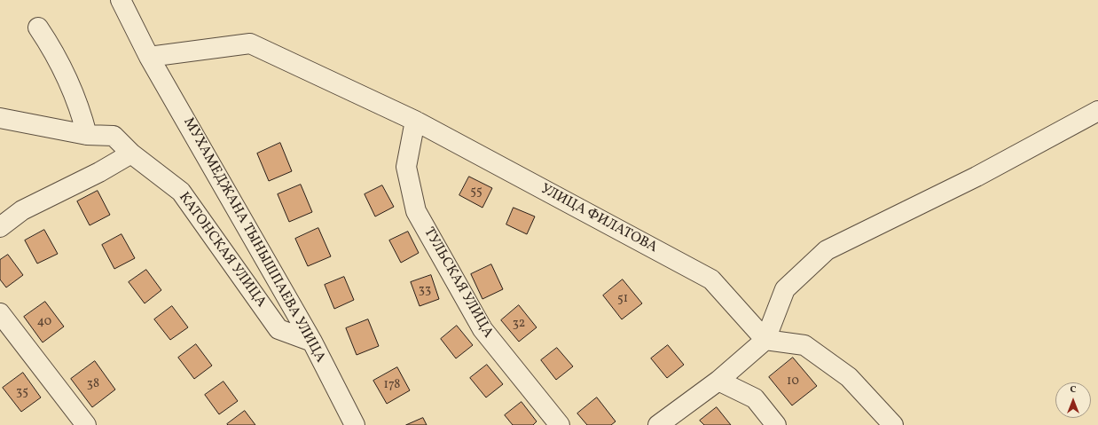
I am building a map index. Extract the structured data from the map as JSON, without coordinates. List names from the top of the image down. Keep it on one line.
{"streets":{"street":["УЛИЦА ФИЛАТОВА","МУХАМЕДЖАНА ТЫНЫШПАЕВА УЛИЦА","КАТОНСКАЯ УЛИЦА","ТУЛЬСКАЯ УЛИЦА"]},"crossings":[["УЛИЦА ФИЛАТОВА","МУХАМЕДЖАНА ТЫНЫШПАЕВА УЛИЦА"],["УЛИЦА ФИЛАТОВА","ТУЛЬСКАЯ УЛИЦА"],["МУХАМЕДЖАНА ТЫНЫШПАЕВА УЛИЦА","КАТОНСКАЯ УЛИЦА"]],"house_numbers":["55","33","51","40","32","10","38","178","35"],"north":"top"}
